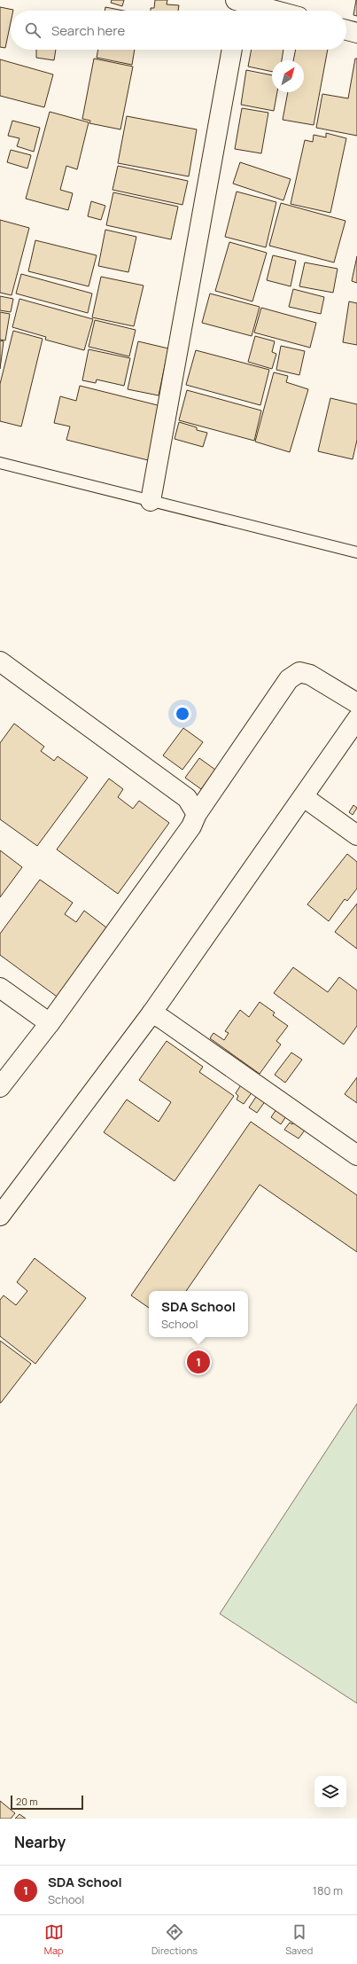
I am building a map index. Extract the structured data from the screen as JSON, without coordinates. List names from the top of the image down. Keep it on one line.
{"scale_bar":"20 m","north":"top right","page":{"search":"Search here","popup":["SDA School","School"],"pins":"1","scale":"20 m","heading":"Nearby","list":[{"mark":"1","name":"SDA School","note":"School","value":"180 m"}],"nav":["Map","Directions","Saved"]}}
